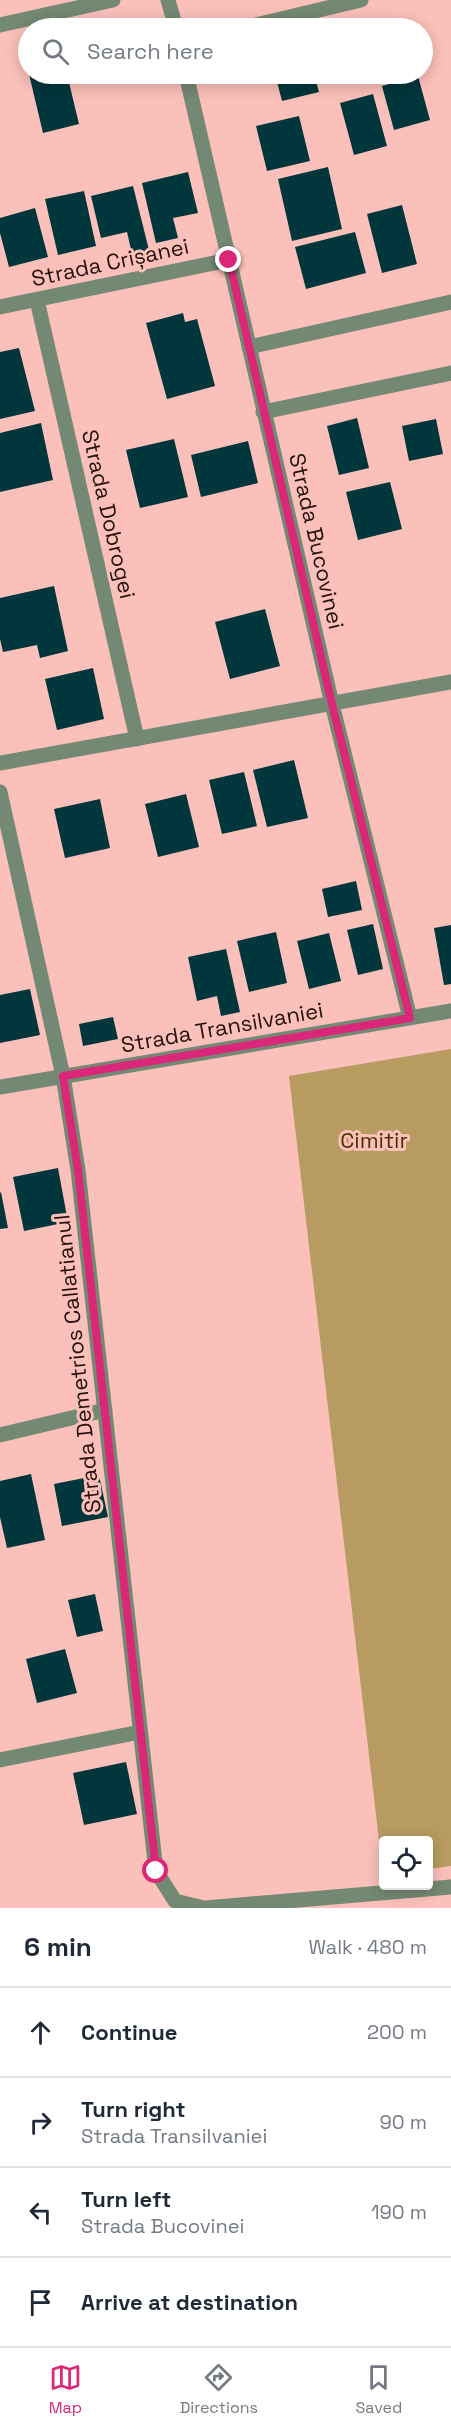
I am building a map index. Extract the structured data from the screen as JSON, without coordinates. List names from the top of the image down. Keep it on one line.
{"streets":{"street":["Strada Crișanei","Strada Dobrogei","Strada Bucovinei","Strada Transilvaniei","Strada Demetrios Callatianul"]},"crossings":[["Strada Crișanei","Strada Dobrogei"],["Strada Crișanei","Strada Bucovinei"],["Strada Bucovinei","Strada Transilvaniei"],["Strada Transilvaniei","Strada Demetrios Callatianul"]],"parks":["Cimitir"],"page":{"search":"Search here","heading":["6 min","Walk · 480 m"],"list":[["Continue","200 m"],["Turn right","Strada Transilvaniei","90 m"],["Turn left","Strada Bucovinei","190 m"],"Arrive at destination"],"nav":["Map","Directions","Saved"]}}
